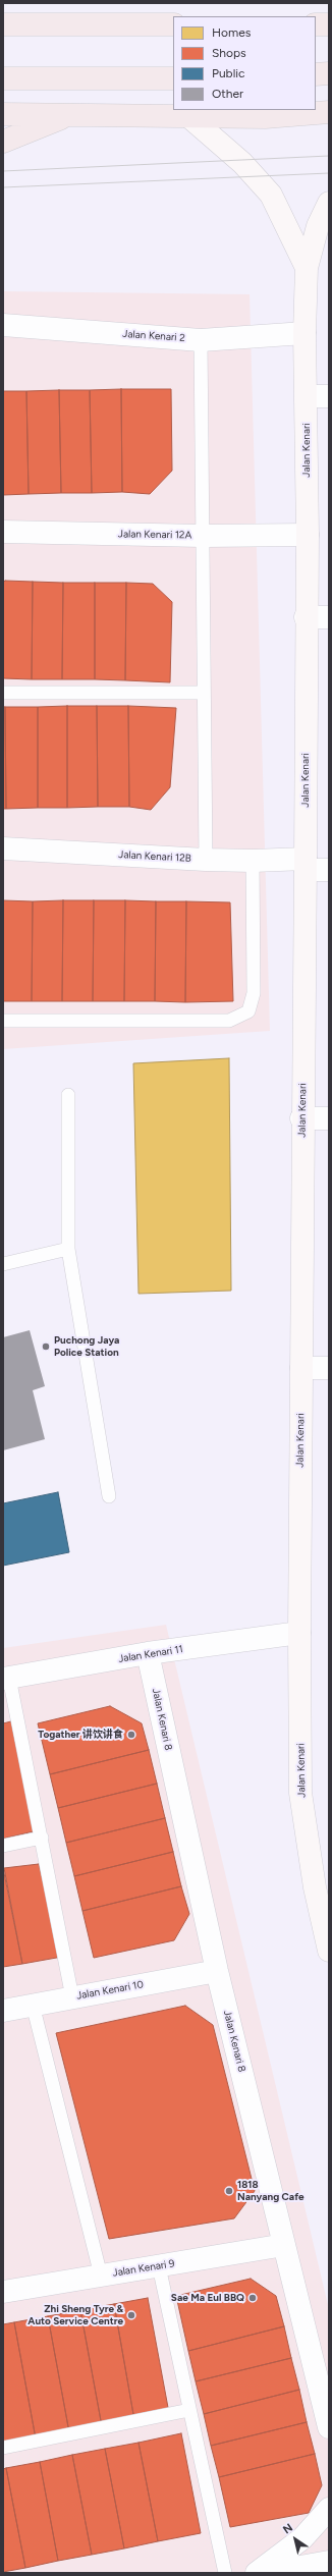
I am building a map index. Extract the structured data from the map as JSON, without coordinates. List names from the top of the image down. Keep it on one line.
{"streets":{"street":["Jalan Kenari 2","Jalan Kenari","Jalan Kenari 12A","Jalan Kenari 12B","Jalan Kenari 11","Jalan Kenari 8","Jalan Kenari 10","Jalan Kenari 9"]},"crossings":[["Jalan Kenari 2","Jalan Kenari"],["Jalan Kenari","Jalan Kenari 12A"],["Jalan Kenari","Jalan Kenari 12B"],["Jalan Kenari","Jalan Kenari 11"],["Jalan Kenari 11","Jalan Kenari 8"],["Jalan Kenari 8","Jalan Kenari 10"],["Jalan Kenari 8","Jalan Kenari 9"]],"places":["Puchong Jaya Police Station","Togather 讲饮讲食","1818 Nanyang Cafe","Sae Ma Eul BBQ","Zhi Sheng Tyre & Auto Service Centre"],"legend":["Homes","Shops","Public","Other"],"north":"top left"}
